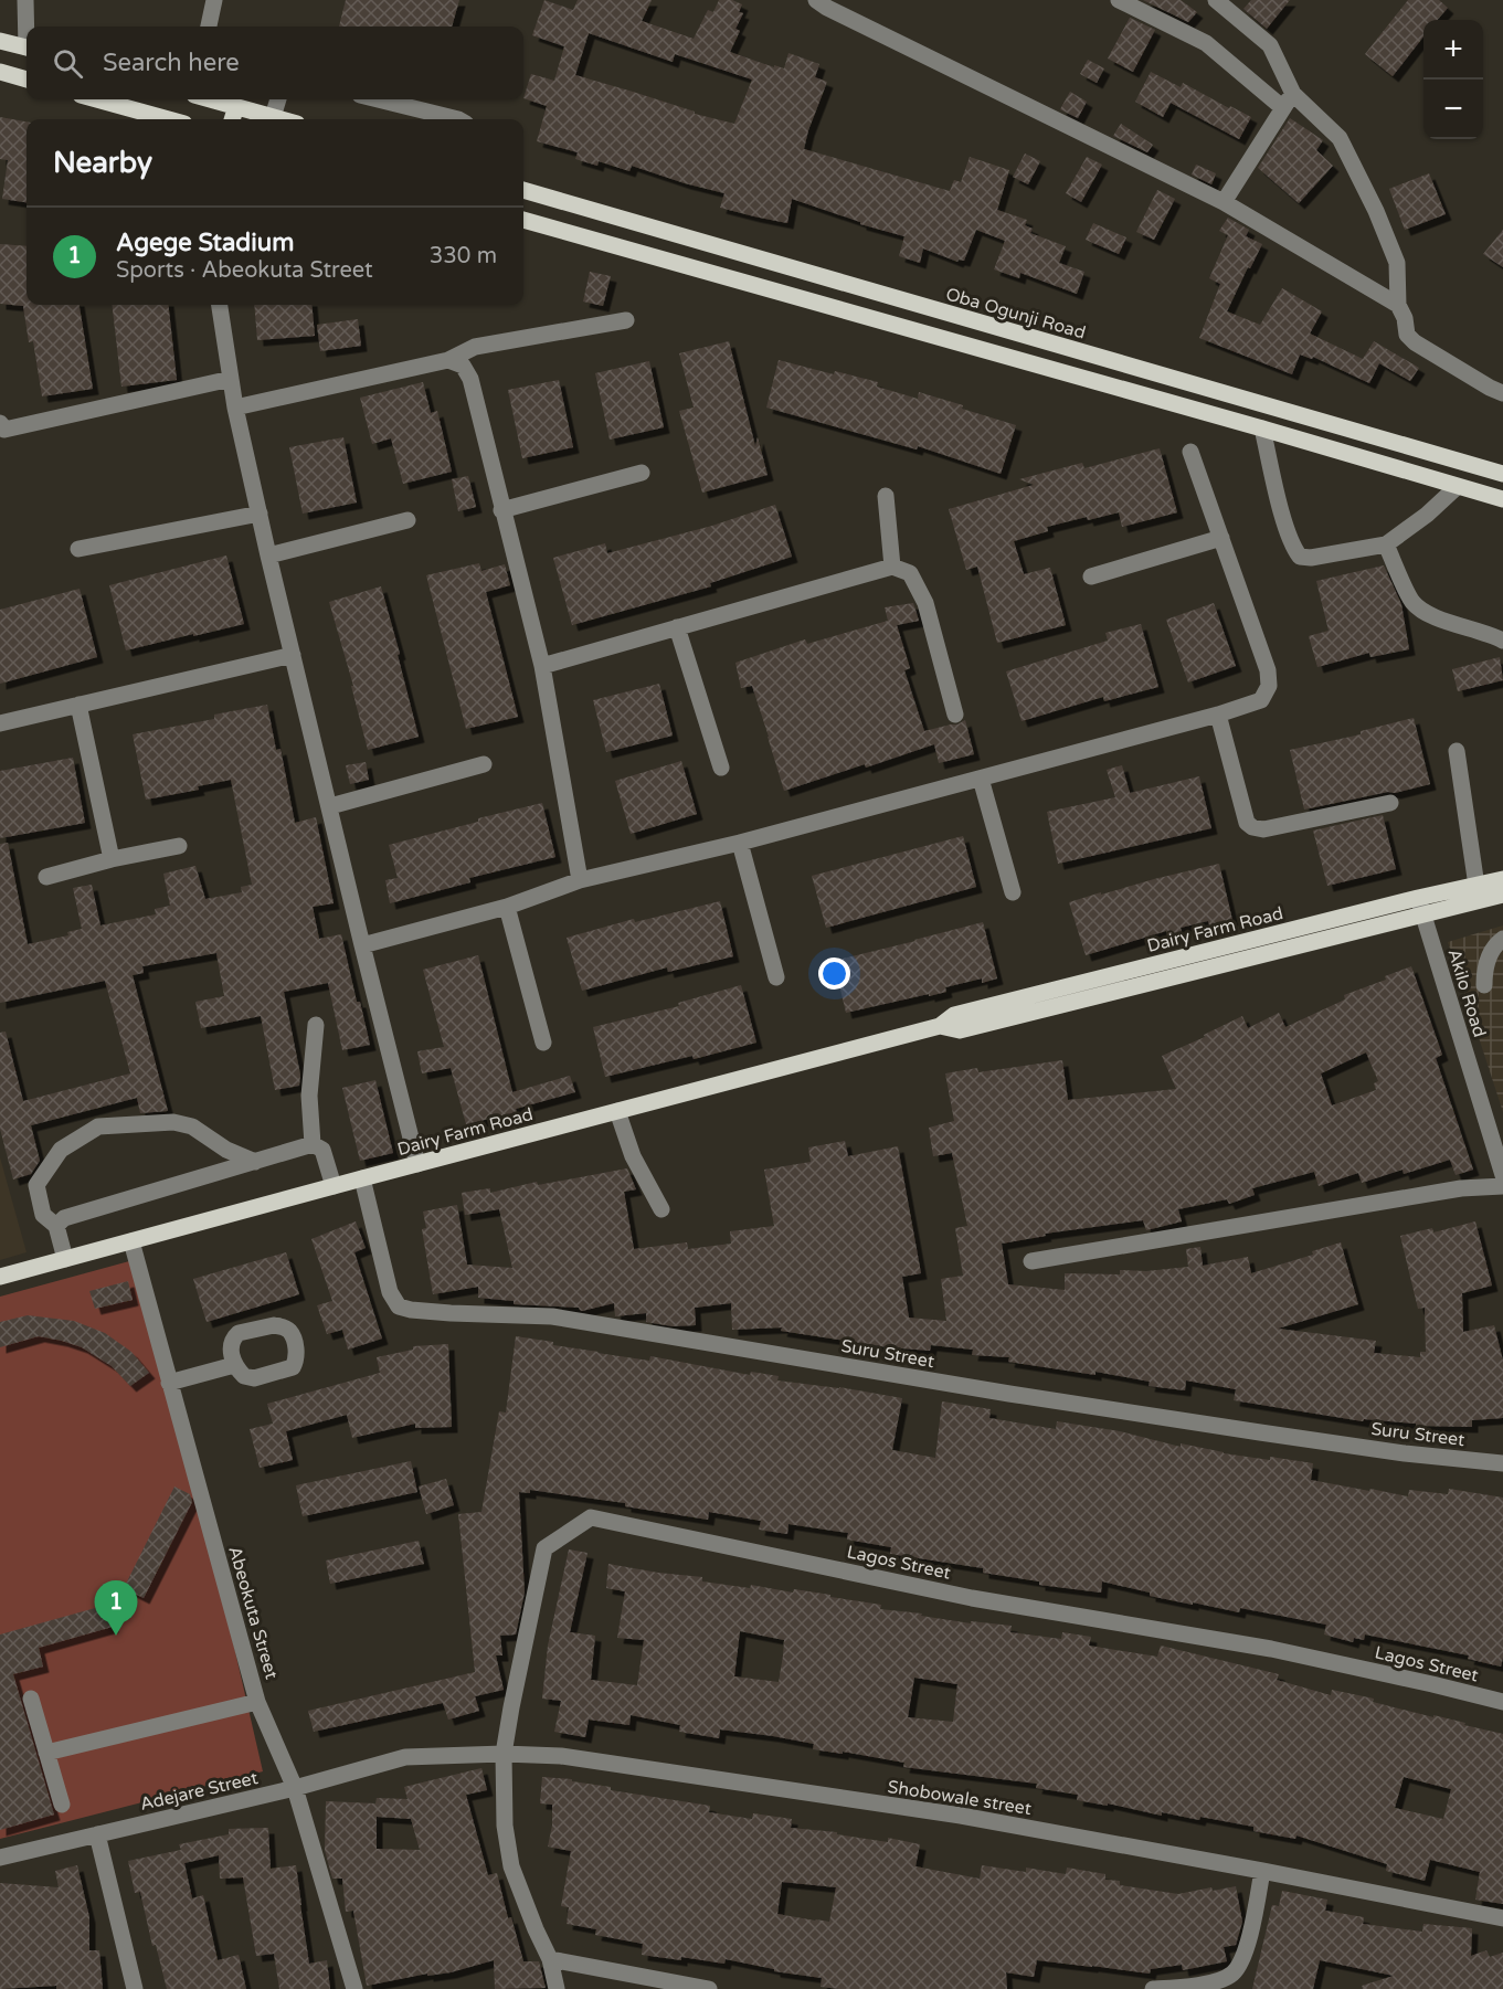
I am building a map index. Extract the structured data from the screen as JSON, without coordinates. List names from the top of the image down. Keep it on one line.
{"streets":{"main road":["Oba Ogunji Road","Dairy Farm Road"],"street":["Akilo Road","Suru Street","Lagos Street","Abeokuta Street","Adejare Street","Shobowale street"]},"crossings":[["Dairy Farm Road","Akilo Road"],["Dairy Farm Road","Suru Street"],["Dairy Farm Road","Abeokuta Street"],["Lagos Street","Shobowale street"],["Abeokuta Street","Adejare Street"],["Adejare Street","Shobowale street"]],"page":{"map_buttons":["+","−"],"search":"Search here","heading":"Nearby","list":[{"mark":"1","name":"Agege Stadium","note":"Sports · Abeokuta Street","value":"330 m"}],"pins":"1"}}
